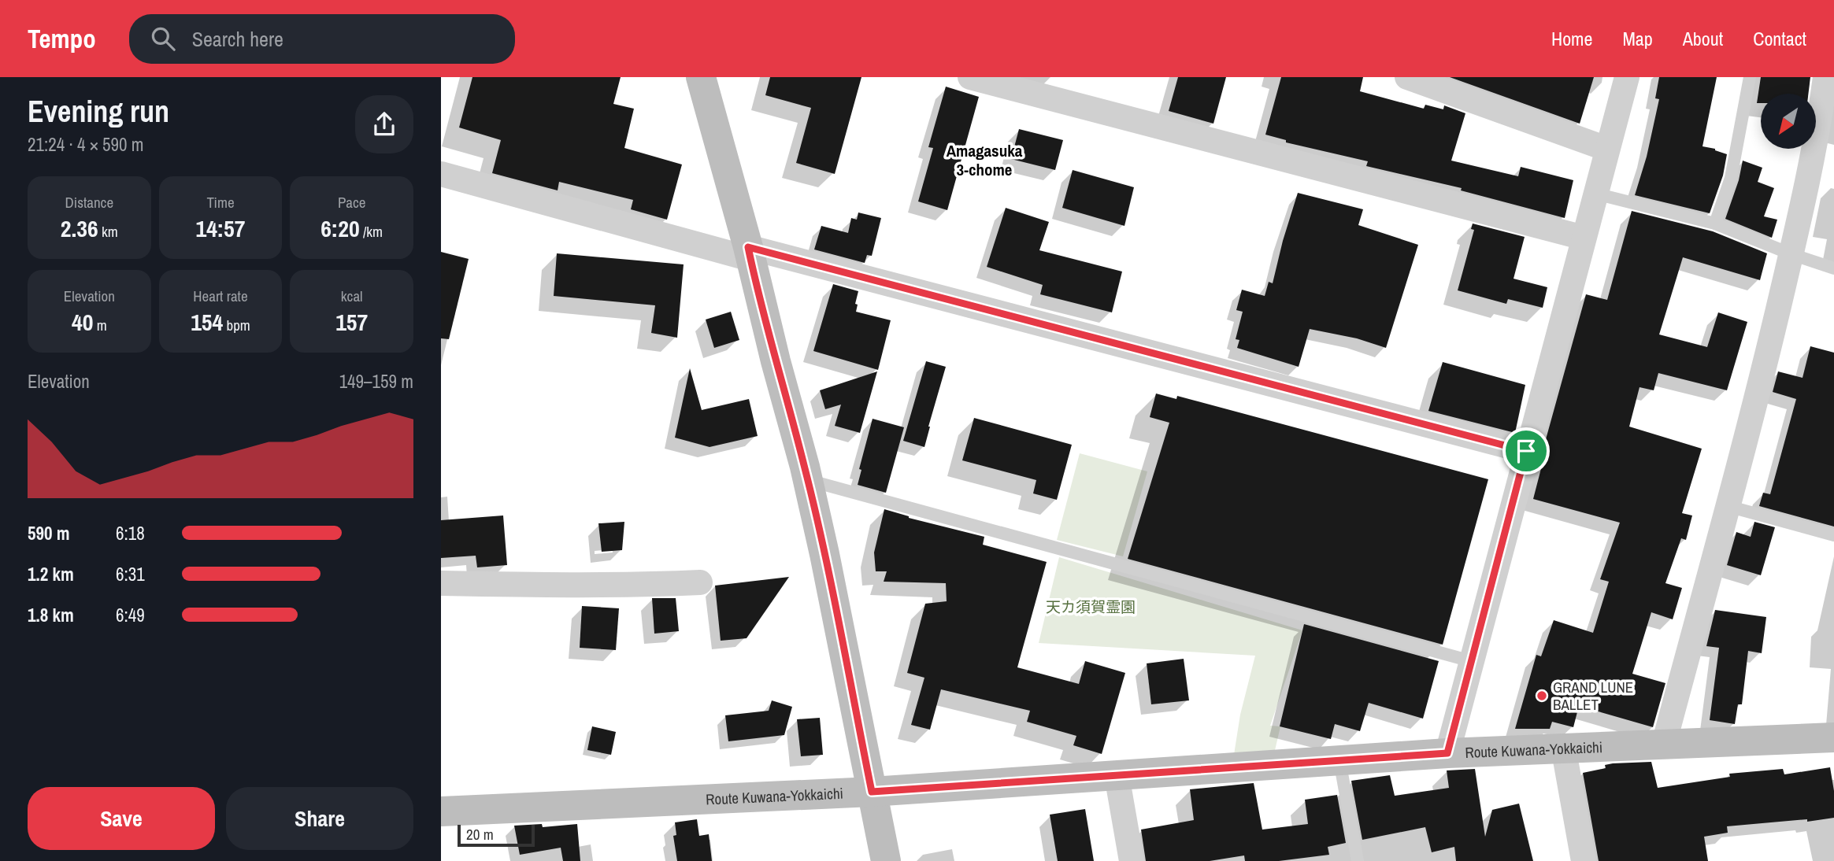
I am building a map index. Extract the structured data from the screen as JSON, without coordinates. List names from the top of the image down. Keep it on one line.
{"streets":{"main road":["Route Kuwana-Yokkaichi"]},"districts":["Amagasuka 3-chome"],"parks":["天カ須賀霊園"],"places":["GRAND LUNE BALLET"],"scale_bar":"20 m","north":"bottom left","page":{"header":"Tempo","search":"Search here","nav":["Home","Map","About","Contact"],"heading":["Evening run","21:24 · 4 × 590 m"],"stats":[["Distance","2.36 km"],["Time","14:57"],["Pace","6:20 /km"],["Elevation","40 m"],["Heart rate","154 bpm"],["kcal","157"]],"chart":["Elevation","149–159 m"],"list":[{"name":"590 m","note":"6:18"},{"name":"1.2 km","note":"6:31"},{"name":"1.8 km","note":"6:49"}],"buttons":["Save","Share"],"scale":"20 m"}}
